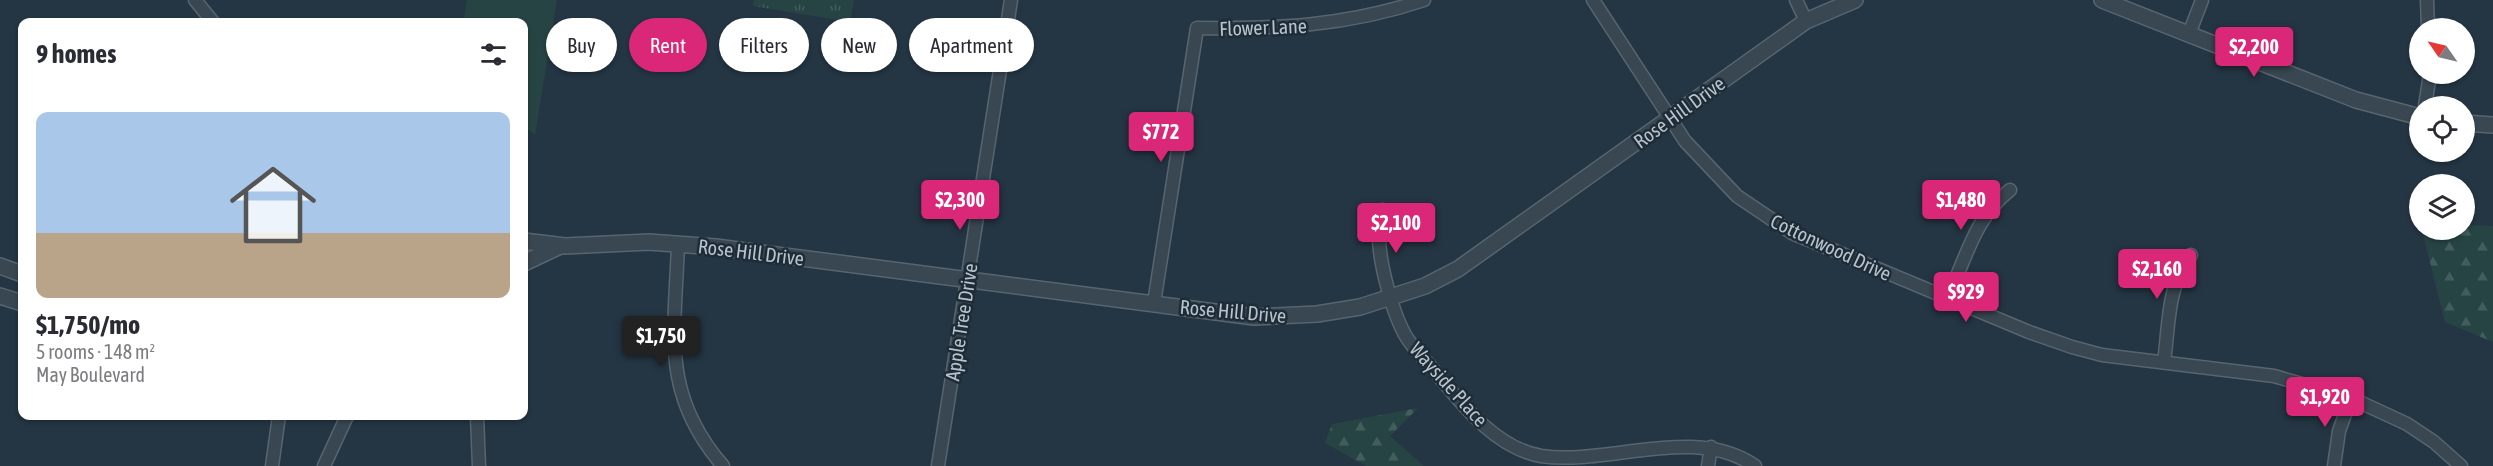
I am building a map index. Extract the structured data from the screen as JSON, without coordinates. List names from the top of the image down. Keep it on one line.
{"streets":{"street":["Flower Lane","Rose Hill Drive","Cottonwood Drive","Apple Tree Drive","Wayside Place"]},"crossings":[["Flower Lane","Rose Hill Drive"],["Rose Hill Drive","Cottonwood Drive"],["Rose Hill Drive","Apple Tree Drive"],["Rose Hill Drive","Wayside Place"]],"north":"top left","page":{"chip":["Buy","Rent","Filters","New","Apartment"],"heading":"9 homes","price":["$2,200","$772","$2,300","$1,480","$2,100","$2,160","$929","$1,750","$1,920"],"list":[{"name":"$1,750/mo","note":"5 rooms · 148 m² · May Boulevard"}]}}
